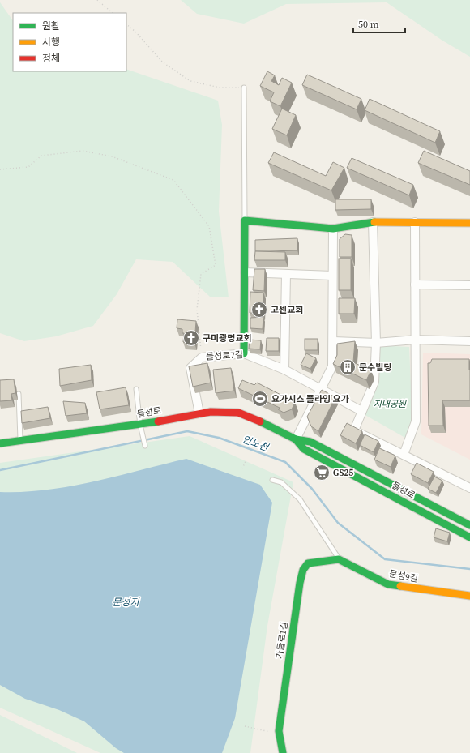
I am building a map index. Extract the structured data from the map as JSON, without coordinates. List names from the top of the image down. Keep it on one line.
{"streets":{"street":["들성로7길","들성로","문성9길","가들로1길"]},"crossings":[["들성로7길","들성로"],["문성9길","가들로1길"]],"water":["인노천","문성지"],"parks":["지내공원"],"places":{"church":["고센교회","구미광명교회"],"building":["문수빌딩"],"sports":["요가시스 플라잉 요가"],"supermarket":["GS25"]},"legend":["원활","서행","정체"],"scale_bar":"50 m"}
